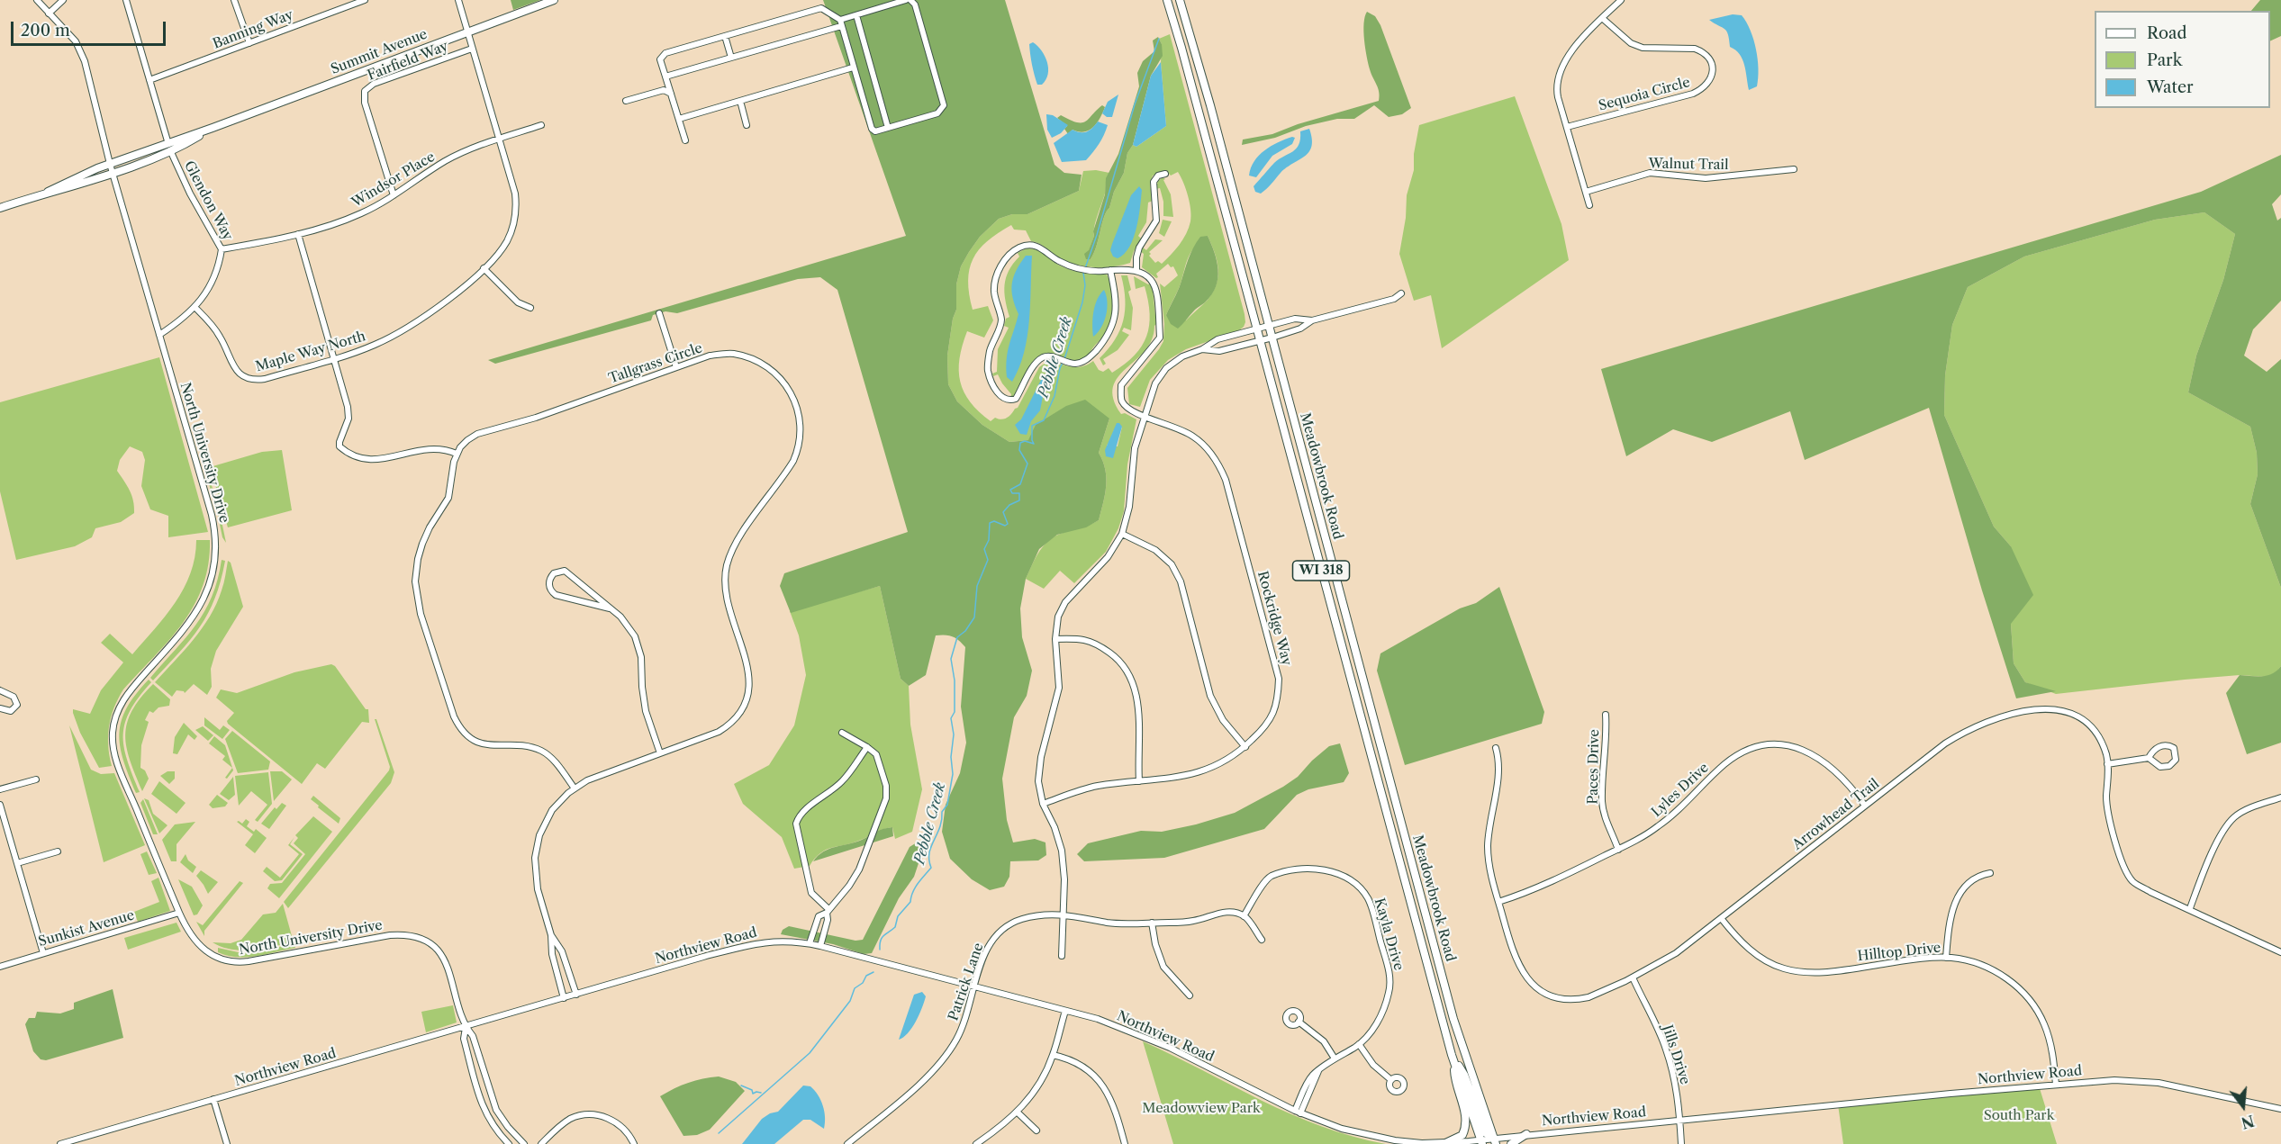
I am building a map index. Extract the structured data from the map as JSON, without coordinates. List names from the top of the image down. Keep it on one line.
{"streets":{"main road":["Summit Avenue","Meadowbrook Road","WI 318"],"street":["Banning Way","Fairfield Way","Sequoia Circle","Walnut Trail","Windsor Place","Glendon Way","Maple Way North","Tallgrass Circle","North University Drive","Rockridge Way","Paces Drive","Lyles Drive","Arrowhead Trail","Sunkist Avenue","Kayla Drive","Northview Road","Hilltop Drive","Patrick Lane","Jills Drive"]},"crossings":[["Banning Way","Glendon Way"],["Summit Avenue","Glendon Way"],["Summit Avenue","Maple Way North"],["Summit Avenue","North University Drive"],["Fairfield Way","Windsor Place"],["Fairfield Way","Maple Way North"],["Windsor Place","Glendon Way"],["Windsor Place","Maple Way North"],["Glendon Way","Maple Way North"],["Glendon Way","North University Drive"],["Tallgrass Circle","Northview Road"],["North University Drive","Sunkist Avenue"],["North University Drive","Northview Road"],["Meadowbrook Road","Northview Road"],["Paces Drive","Lyles Drive"],["Lyles Drive","Arrowhead Trail"],["Arrowhead Trail","Hilltop Drive"],["Arrowhead Trail","Jills Drive"],["Kayla Drive","Northview Road"],["Kayla Drive","Patrick Lane"],["Northview Road","Hilltop Drive"],["Northview Road","Patrick Lane"],["Northview Road","Jills Drive"]],"water":["Pebble Creek"],"parks":["Meadowview Park","South Park"],"legend":["Road","Park","Water"],"scale_bar":"200 m","north":"bottom"}
